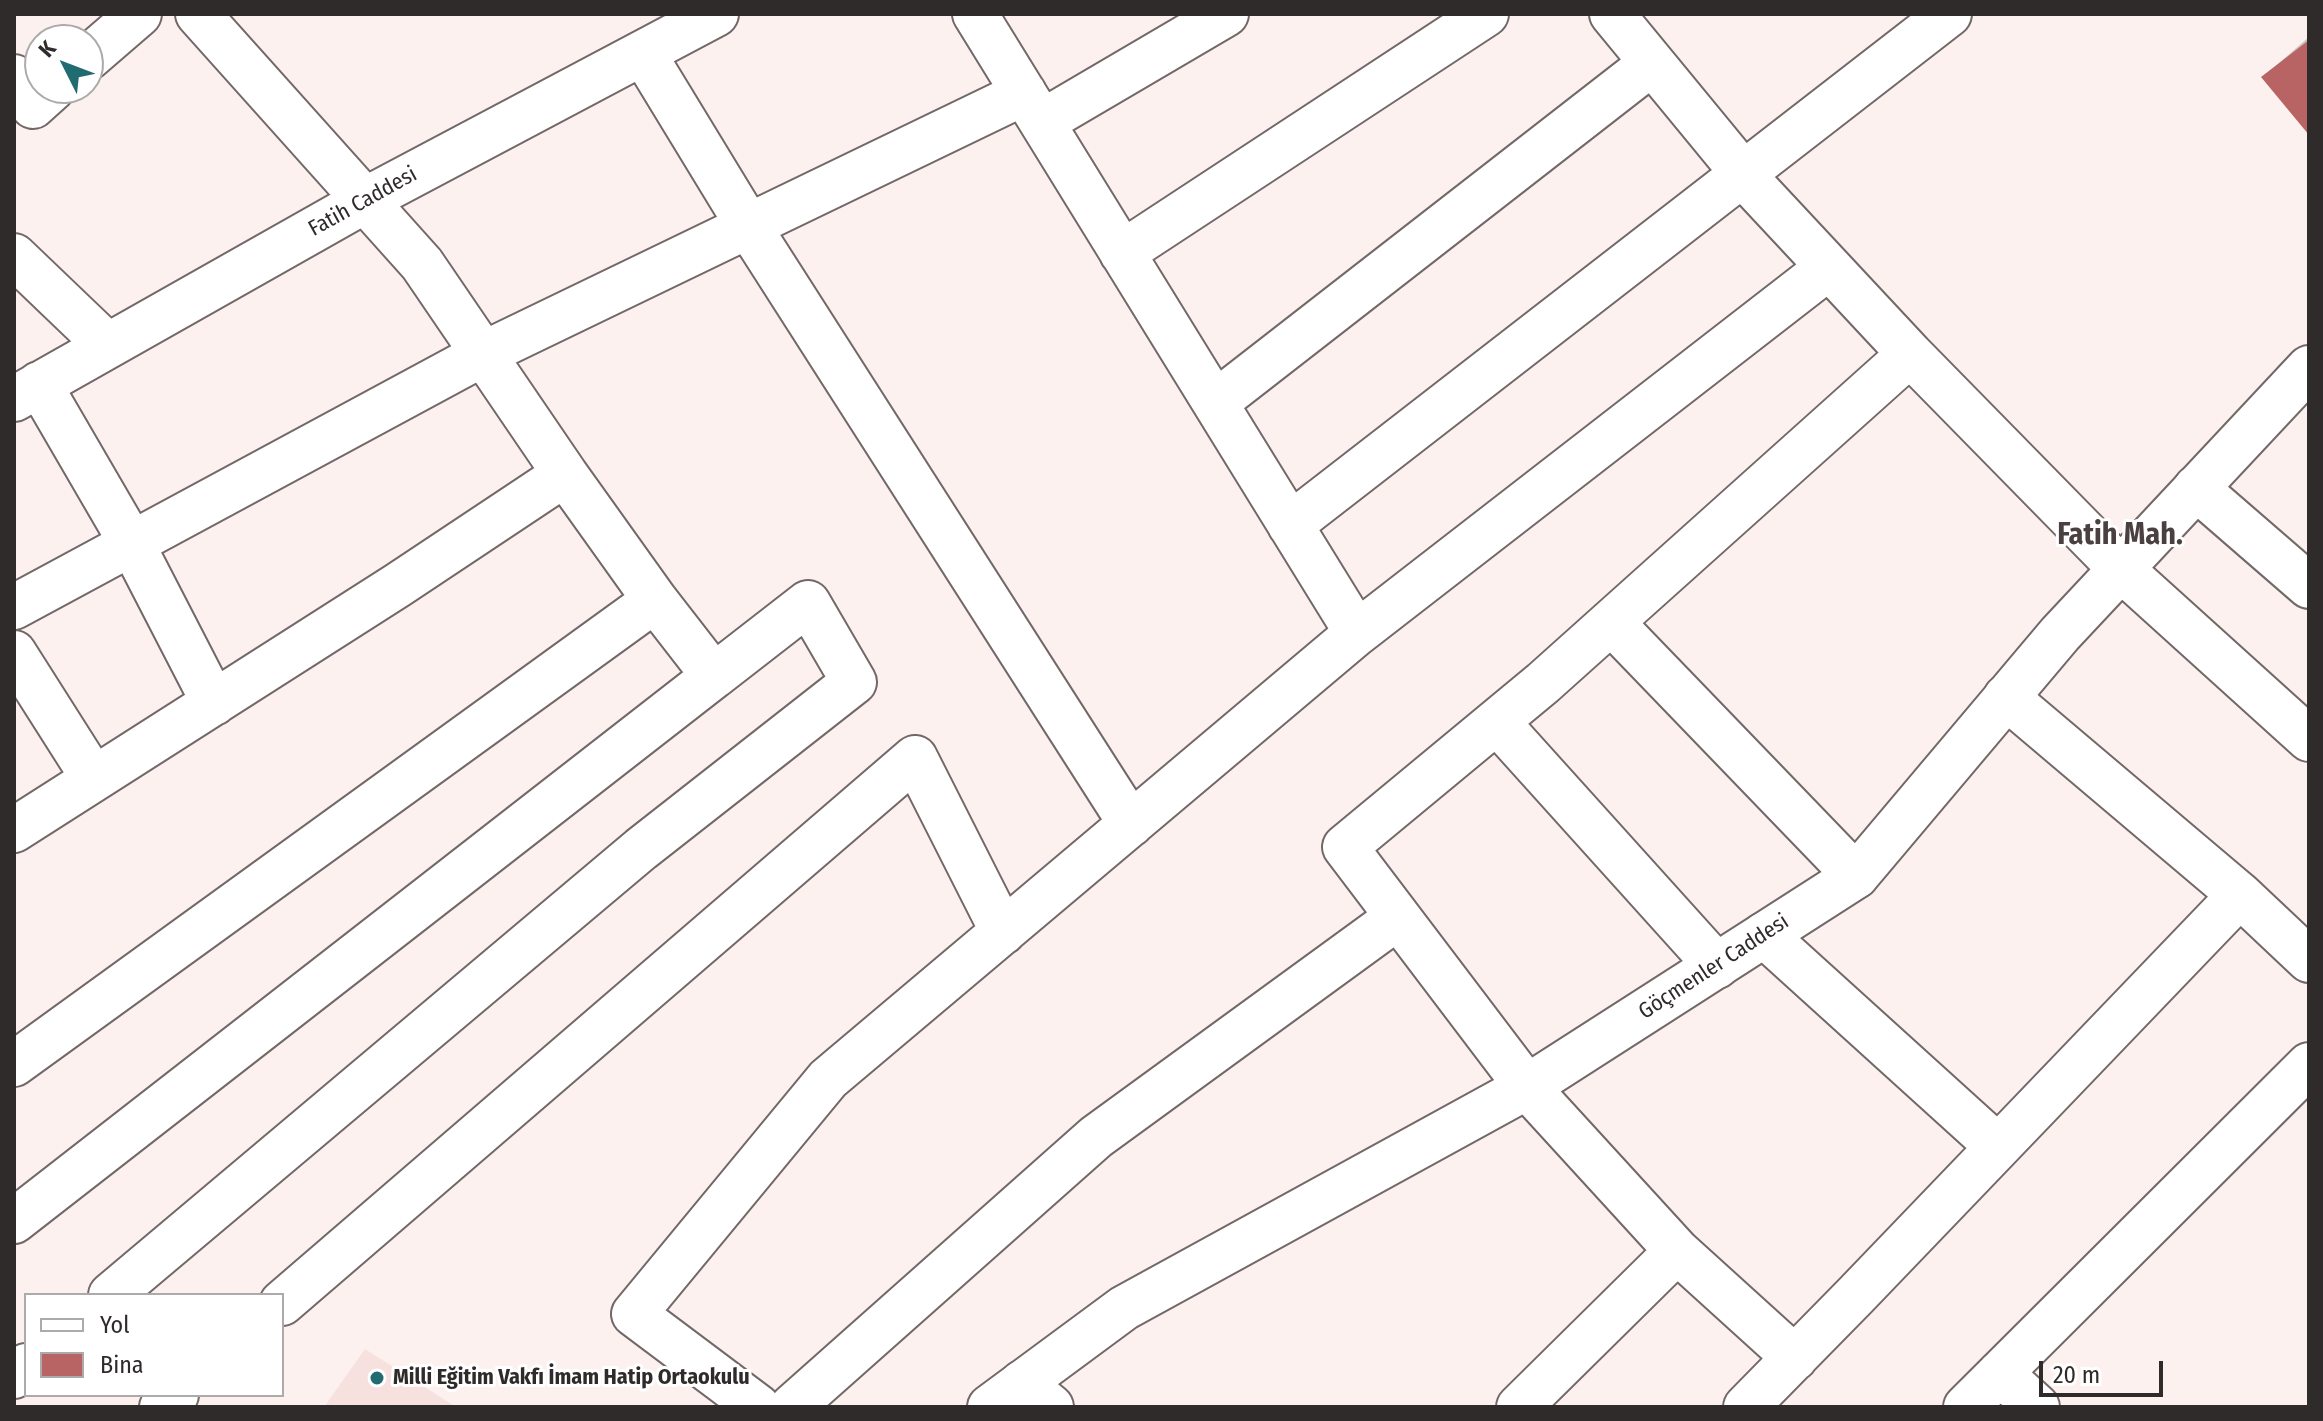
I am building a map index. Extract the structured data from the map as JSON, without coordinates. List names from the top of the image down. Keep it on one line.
{"streets":{"street":["Fatih Caddesi","Göçmenler Caddesi"]},"districts":["Fatih Mah."],"places":["Milli Eğitim Vakfı İmam Hatip Ortaokulu"],"legend":["Yol","Bina"],"scale_bar":"20 m","north":"top left"}
